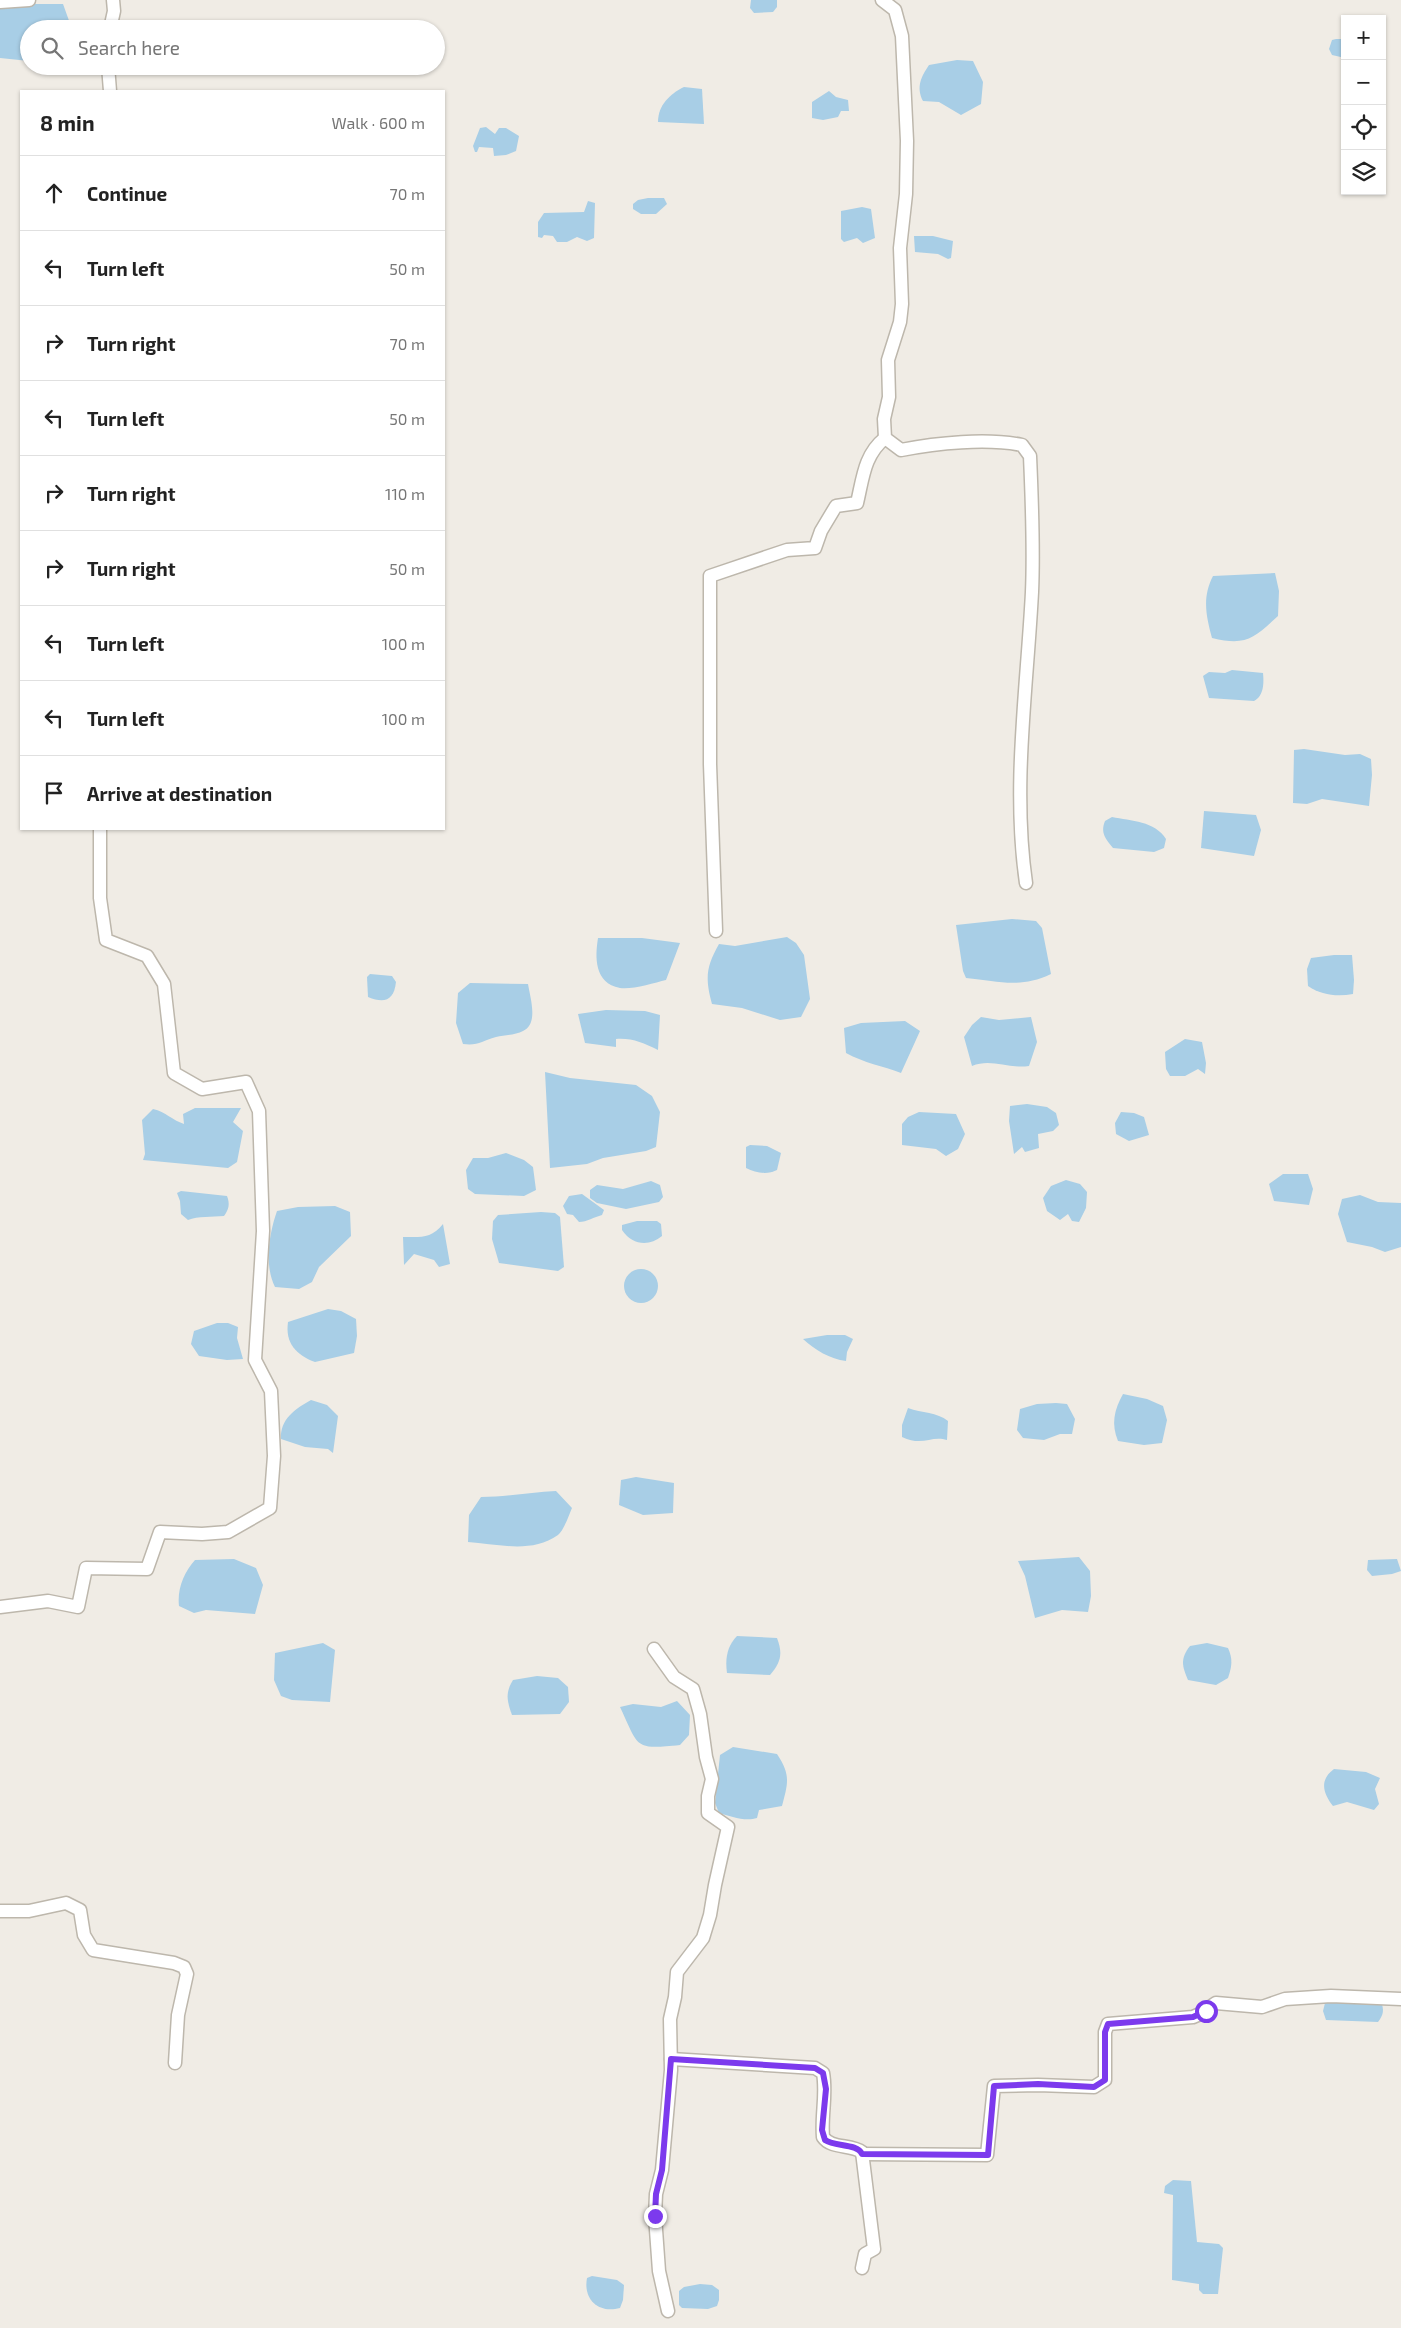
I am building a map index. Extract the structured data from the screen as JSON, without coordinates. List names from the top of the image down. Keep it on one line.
{"page":{"map_buttons":["+","−"],"search":"Search here","heading":["8 min","Walk · 600 m"],"list":[["Continue","70 m"],["Turn left","50 m"],["Turn right","70 m"],["Turn left","50 m"],["Turn right","110 m"],["Turn right","50 m"],["Turn left","100 m"],["Turn left","100 m"],"Arrive at destination"]}}
